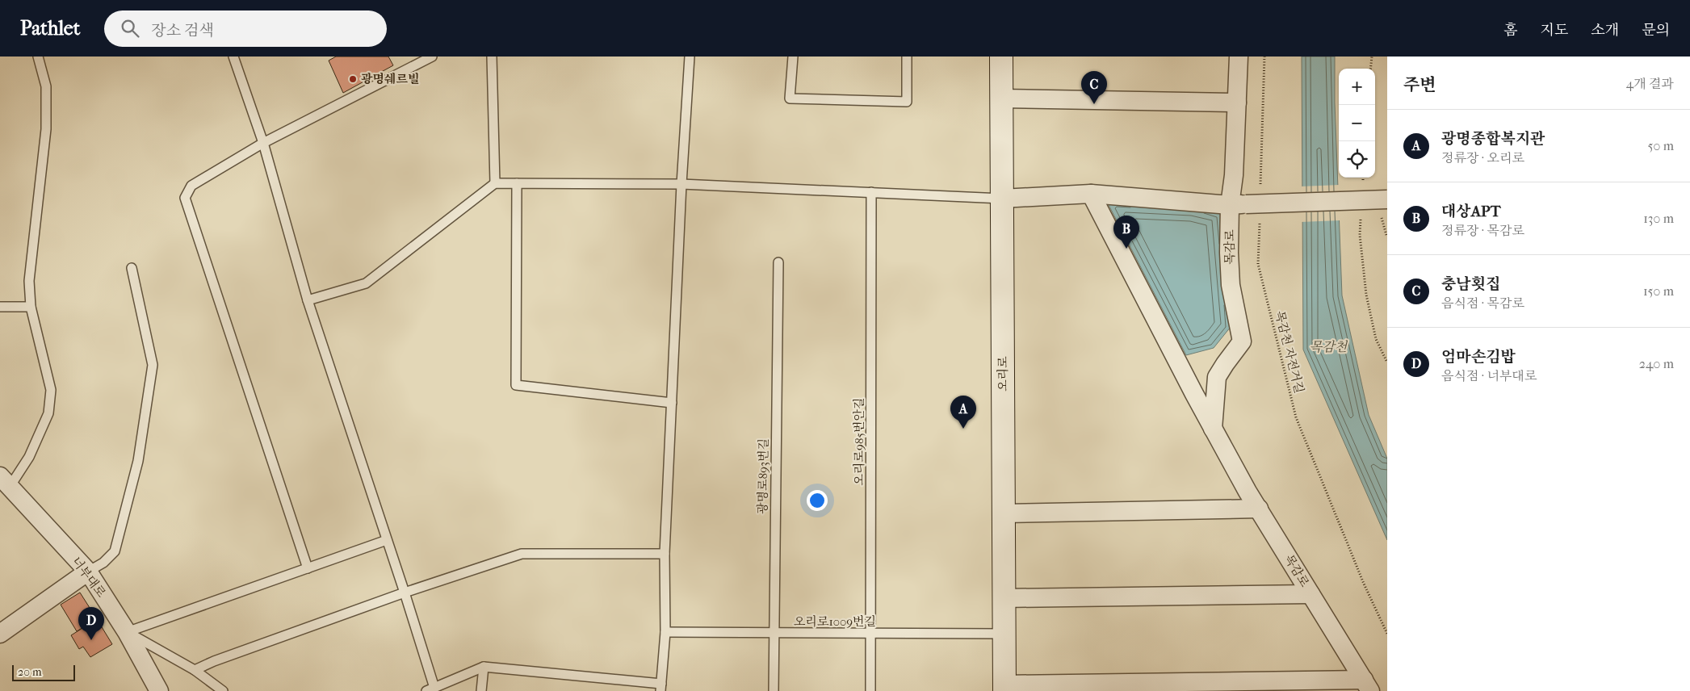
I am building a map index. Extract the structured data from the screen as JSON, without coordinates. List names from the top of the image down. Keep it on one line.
{"streets":{"main road":["오리로"],"street":["목감로","너부대로"],"lane":["오리로985번안길","광명로893번길","오리로1009번길"],"path":["목감천 자전거길"]},"crossings":[["오리로","오리로1009번길"],["오리로985번안길","오리로1009번길"],["광명로893번길","오리로1009번길"]],"water":["목감천"],"places":["광명쉐르빌"],"scale_bar":"20 m","page":{"header":"Pathlet","search":"장소 검색","nav":["홈","지도","소개","문의"],"heading":["주변","4개 결과"],"map_buttons":["+","−"],"pins":["C","B","A","D"],"list":[{"mark":"A","name":"광명종합복지관","note":"정류장 · 오리로","value":"50 m"},{"mark":"B","name":"대상APT","note":"정류장 · 목감로","value":"130 m"},{"mark":"C","name":"충남횟집","note":"음식점 · 목감로","value":"150 m"},{"mark":"D","name":"엄마손김밥","note":"음식점 · 너부대로","value":"240 m"}],"scale":"20 m"}}
